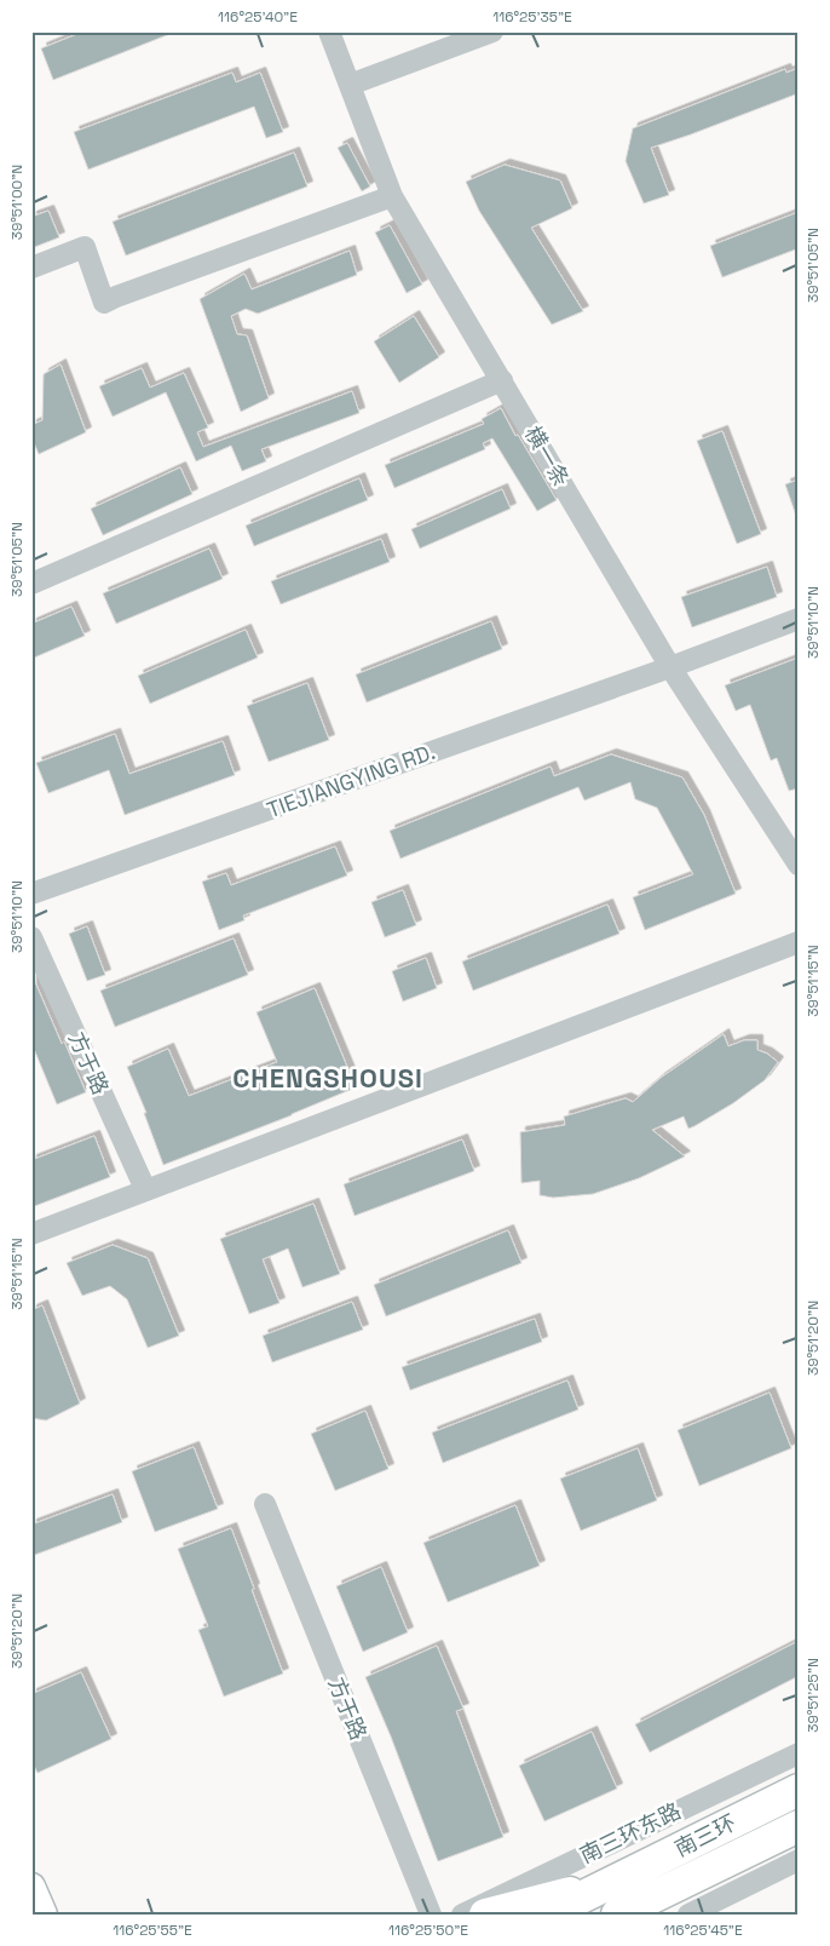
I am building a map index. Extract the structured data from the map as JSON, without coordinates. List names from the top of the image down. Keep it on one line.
{"streets":{"highway":["南三环"],"street":["横一条","TIEJIANGYING RD.","方于路","南三环东路"]},"crossings":[["横一条","TIEJIANGYING RD."]],"districts":["CHENGSHOUSI"],"coordinates":["116°25'40\"E","116°25'35\"E","39°51'00\"N","39°51'05\"N","39°51'10\"N","39°51'15\"N","39°51'20\"N","39°51'25\"N","116°25'55\"E","116°25'50\"E","116°25'45\"E"]}
